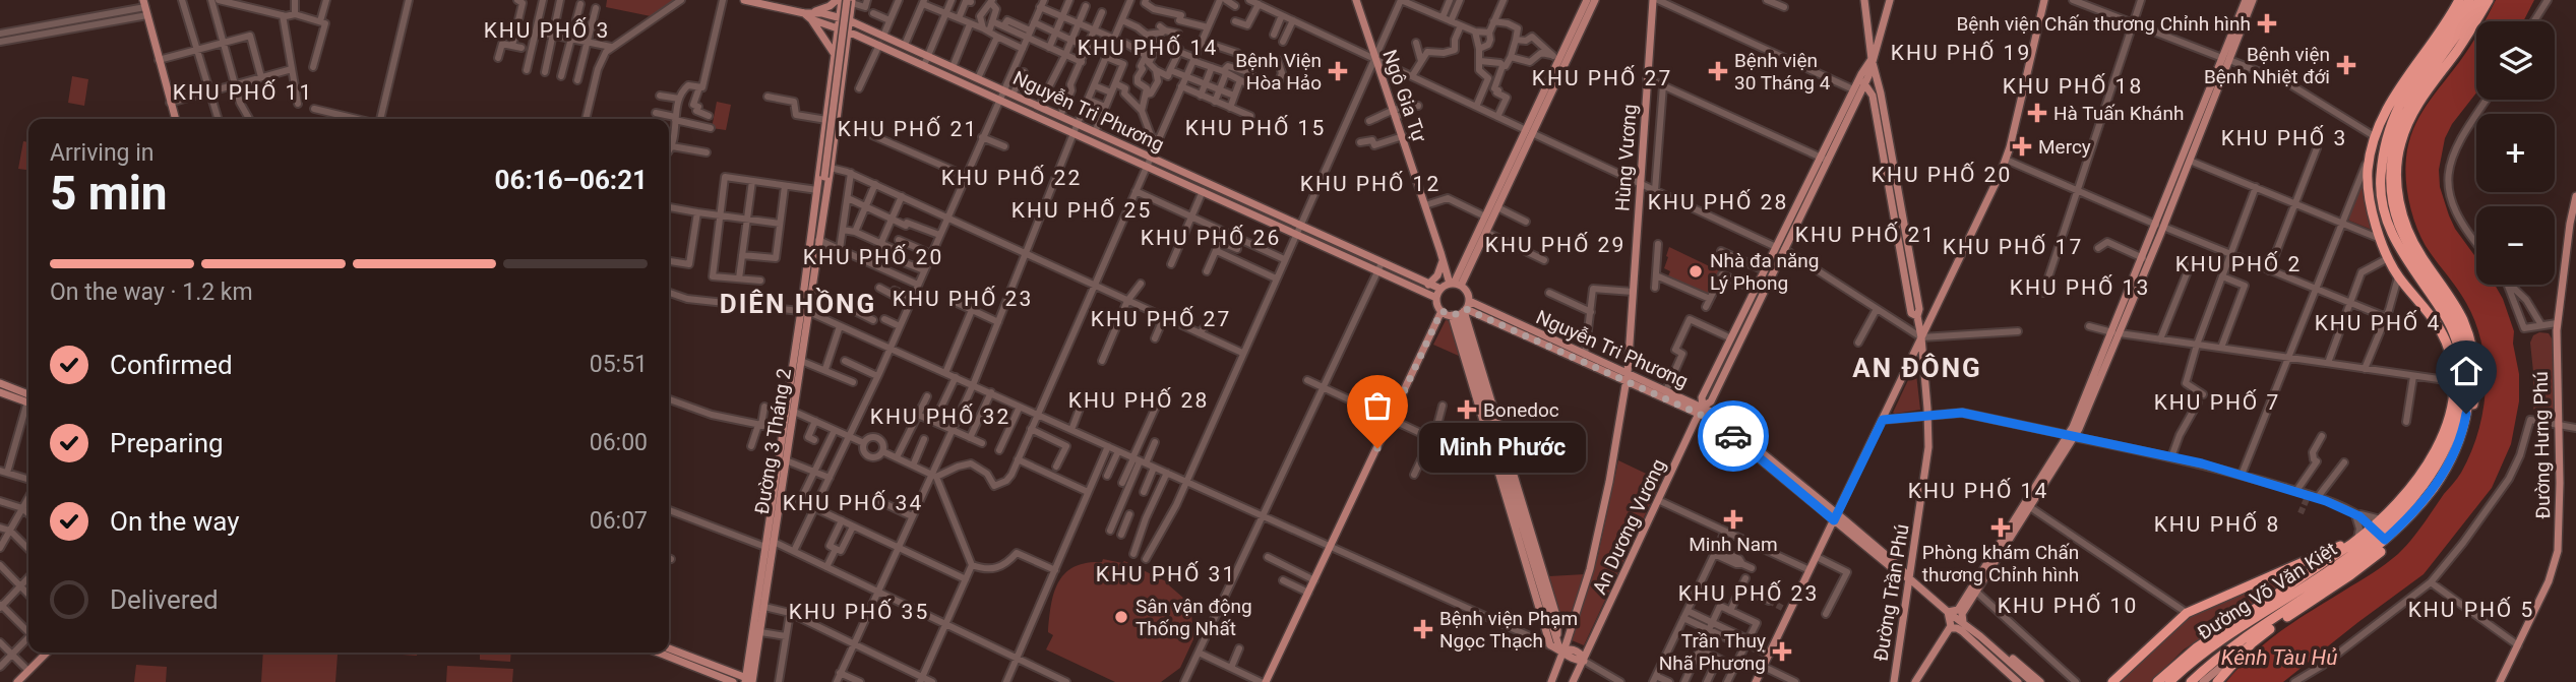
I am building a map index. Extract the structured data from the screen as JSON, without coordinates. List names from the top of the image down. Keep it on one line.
{"streets":{"highway":["Đường Võ Văn Kiệt"],"main road":["Ngô Gia Tự","Nguyễn Tri Phương","Hùng Vương","Đường 3 Tháng 2","Đường Hưng Phú","An Dương Vương","Đường Trần Phú"]},"crossings":[["Ngô Gia Tự","Nguyễn Tri Phương"],["Nguyễn Tri Phương","Hùng Vương"],["Nguyễn Tri Phương","Đường 3 Tháng 2"],["Nguyễn Tri Phương","An Dương Vương"],["Nguyễn Tri Phương","Đường Trần Phú"]],"districts":["KHU PHỐ 3","KHU PHỐ 14","KHU PHỐ 19","KHU PHỐ 27","KHU PHỐ 18","KHU PHỐ 11","KHU PHỐ 15","KHU PHỐ 21","KHU PHỐ 3","KHU PHỐ 20","KHU PHỐ 22","KHU PHỐ 12","KHU PHỐ 28","KHU PHỐ 25","KHU PHỐ 21","KHU PHỐ 26","KHU PHỐ 29","KHU PHỐ 17","KHU PHỐ 20","KHU PHỐ 2","KHU PHỐ 13","KHU PHỐ 23","DIÊN HỒNG","KHU PHỐ 27","KHU PHỐ 4","AN ĐÔNG","KHU PHỐ 28","KHU PHỐ 7","KHU PHỐ 32","KHU PHỐ 14","KHU PHỐ 34","KHU PHỐ 8","KHU PHỐ 31","KHU PHỐ 23","KHU PHỐ 10","KHU PHỐ 5","KHU PHỐ 35"],"water":["Kênh Tàu Hủ"],"places":{"health":["Bệnh viện Chấn thương Chỉnh hình","Bệnh viện Bệnh Nhiệt đới","Bệnh Viện Hòa Hảo","Bệnh viện 30 Tháng 4","Hà Tuấn Khánh","Mercy","Bonedoc","Minh Nam","Phòng khám Chấn thương Chỉnh hình","Bệnh viện Phạm Ngọc Thạch","Trần Thuỵ Nhã Phương"],"other":["Nhà đa năng Lý Phong","Minh Phước","Sân vận động Thống Nhất"]},"page":{"map_buttons":["+","−"],"heading":["5 min","Arriving in","06:16–06:21"],"bar":"On the way · 1.2 km","list":[["Confirmed","05:51"],["Preparing","06:00"],["On the way","06:07"],"Delivered"],"bubble":"Minh Phước"}}
